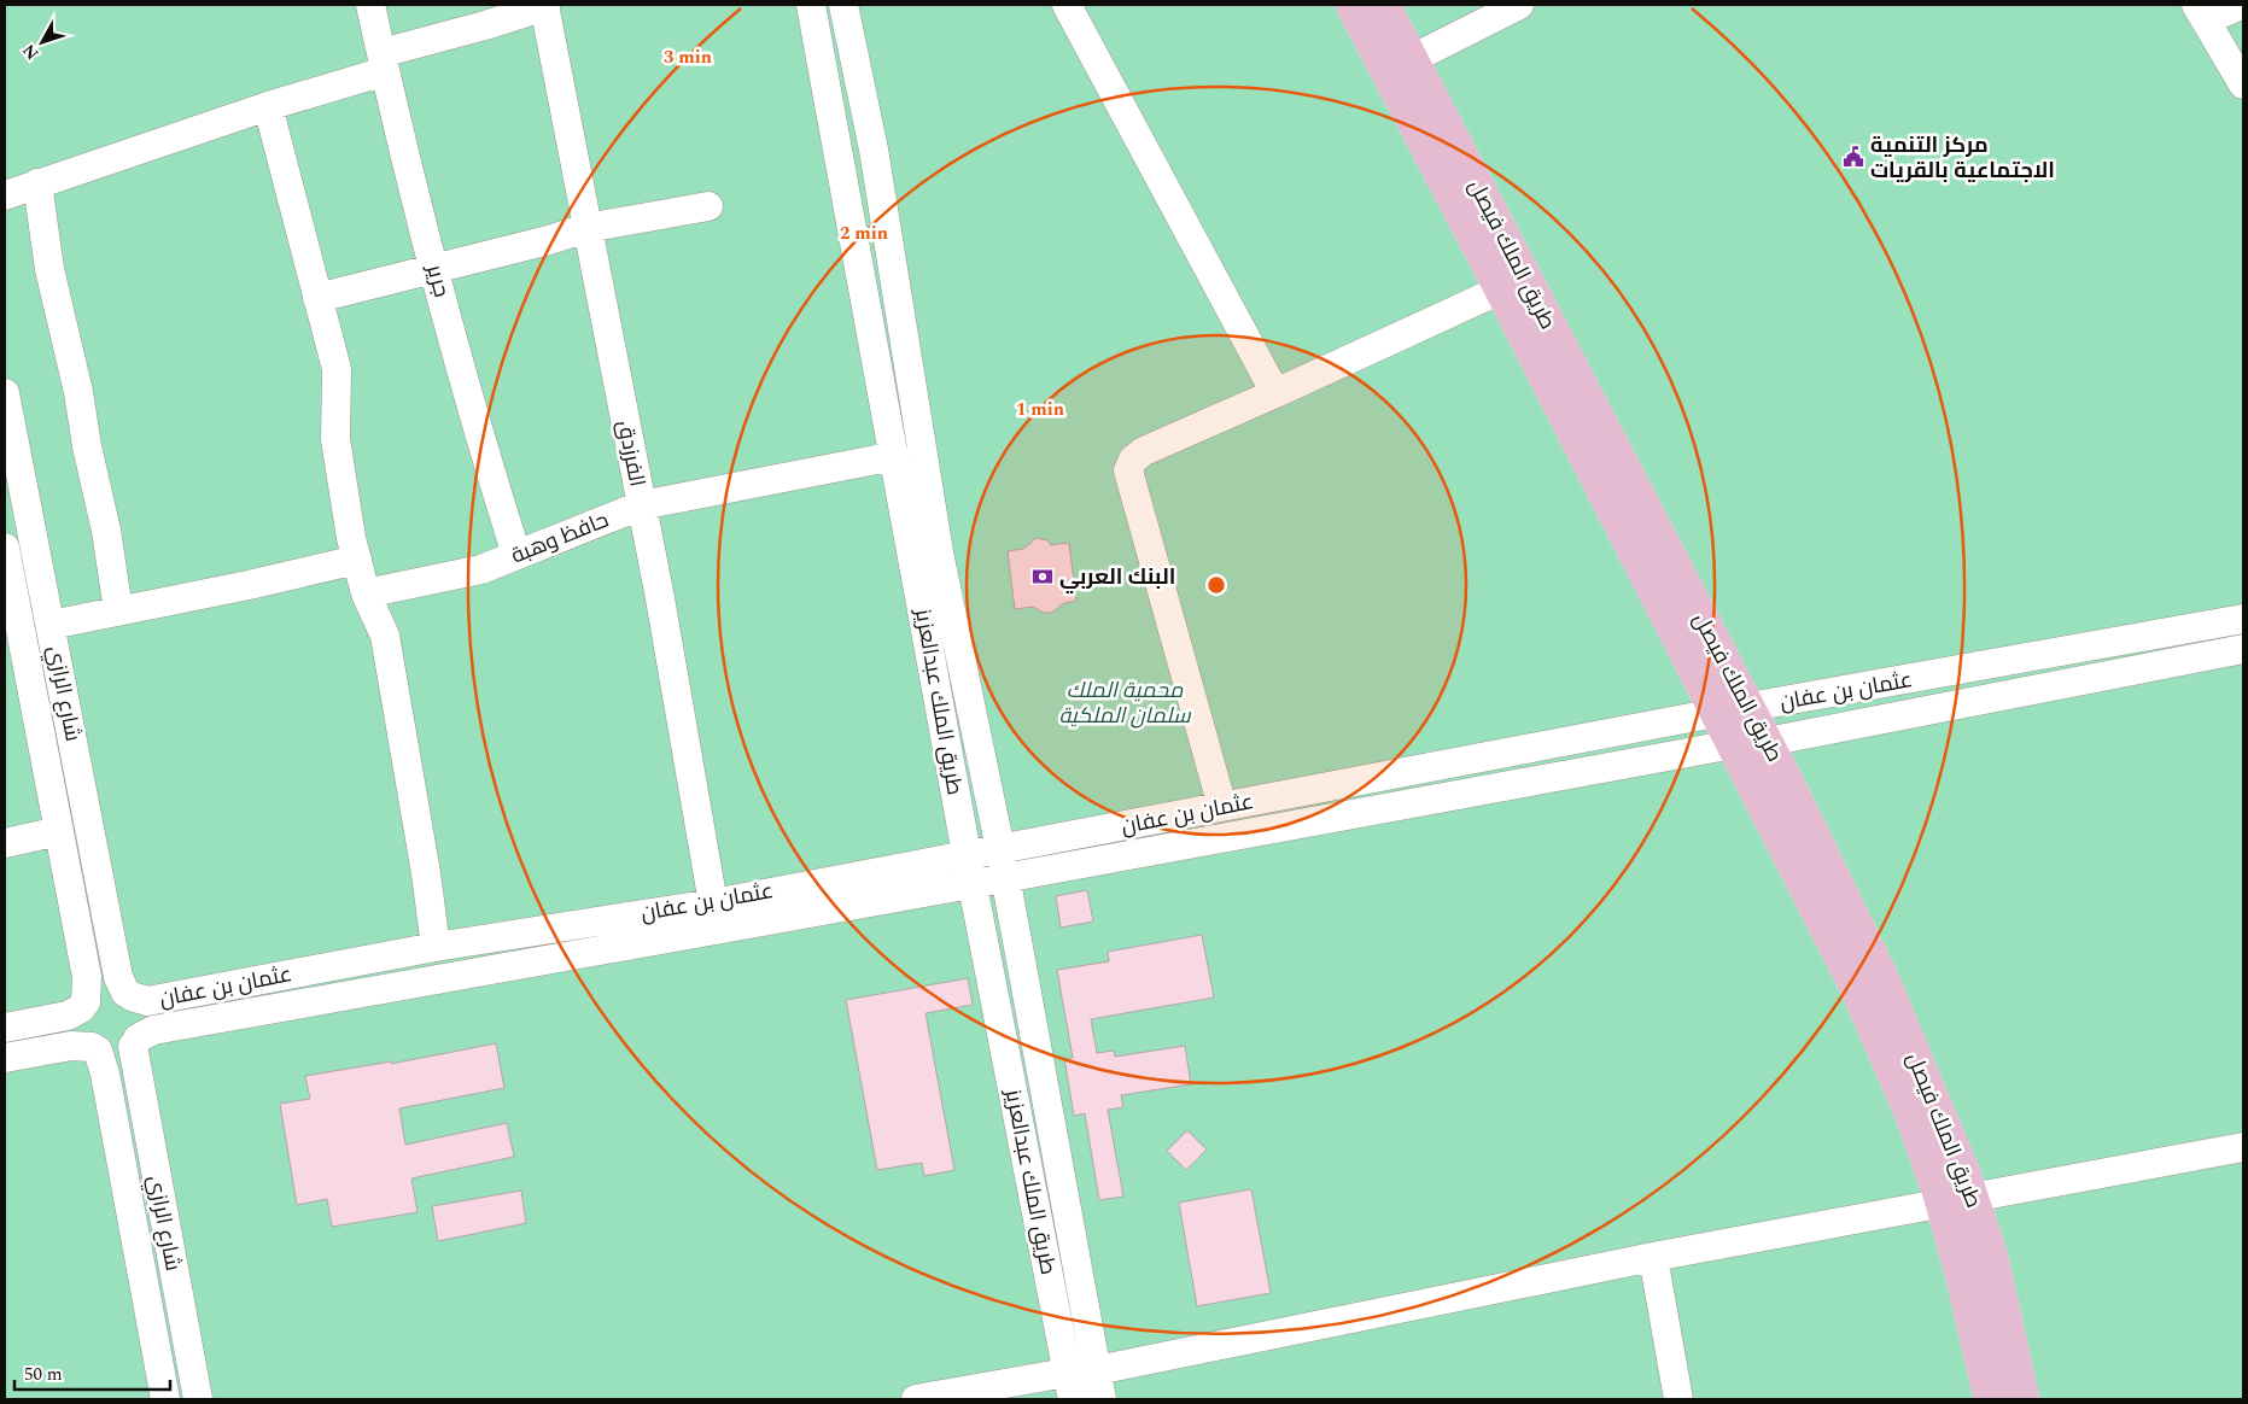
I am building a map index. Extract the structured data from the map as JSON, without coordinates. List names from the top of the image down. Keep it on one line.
{"streets":{"main road":["طريق الملك فيصل"],"street":["جرير","الفرزدق","حافظ وهبة","عثمان بن عفان","شارع الرازي","طريق الملك عبدالعزيز"]},"crossings":[["طريق الملك فيصل","عثمان بن عفان"],["جرير","حافظ وهبة"],["الفرزدق","حافظ وهبة"],["الفرزدق","عثمان بن عفان"],["حافظ وهبة","طريق الملك عبدالعزيز"],["عثمان بن عفان","شارع الرازي"],["عثمان بن عفان","طريق الملك عبدالعزيز"]],"parks":["محمية الملك سلمان الملكية"],"places":{"public building":["مركز التنمية الاجتماعية بالقريات"],"bank":["البنك العربي"]},"scale_bar":"50 m","north":"bottom left","rings":["3 min","2 min","1 min"]}
